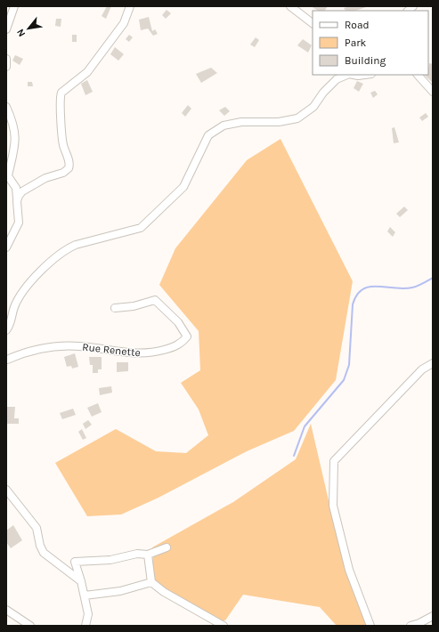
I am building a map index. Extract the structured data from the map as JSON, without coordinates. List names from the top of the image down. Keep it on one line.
{"streets":{"street":["Rue Renette"]},"legend":["Road","Park","Building"],"north":"bottom left"}
